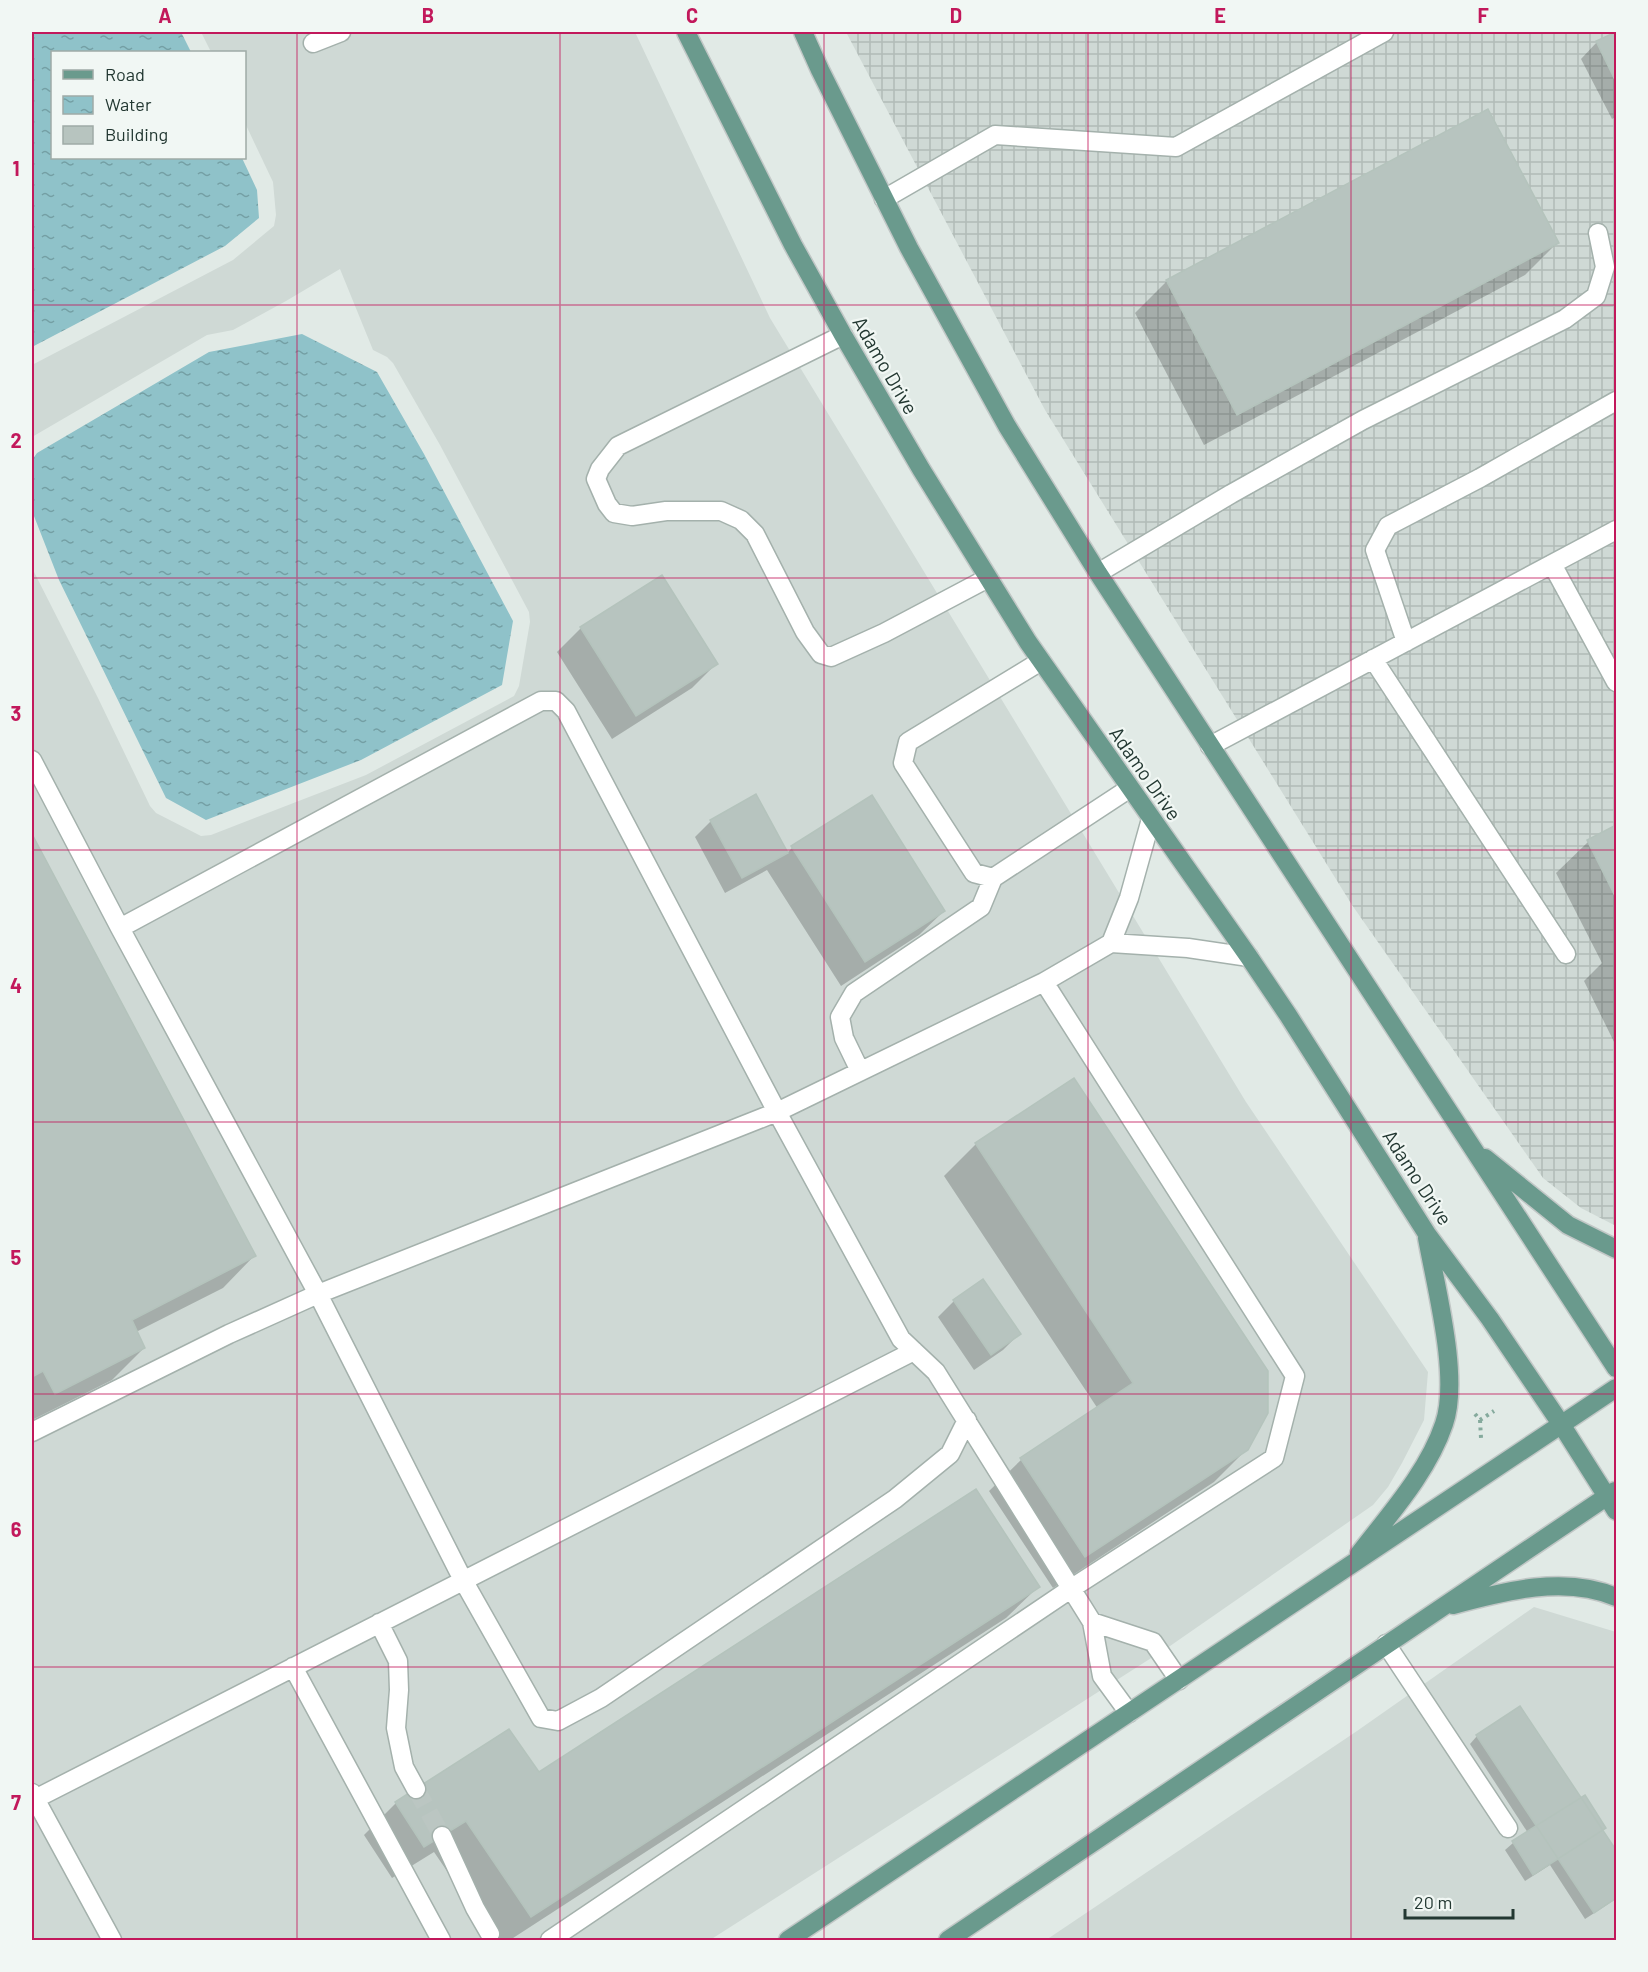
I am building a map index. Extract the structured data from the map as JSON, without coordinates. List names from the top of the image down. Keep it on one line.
{"streets":{"main road":["Adamo Drive"]},"legend":["Road","Water","Building"],"scale_bar":"20 m","grid":{"columns":["A","B","C","D","E","F"],"rows":["1","2","3","4","5","6","7"]}}
